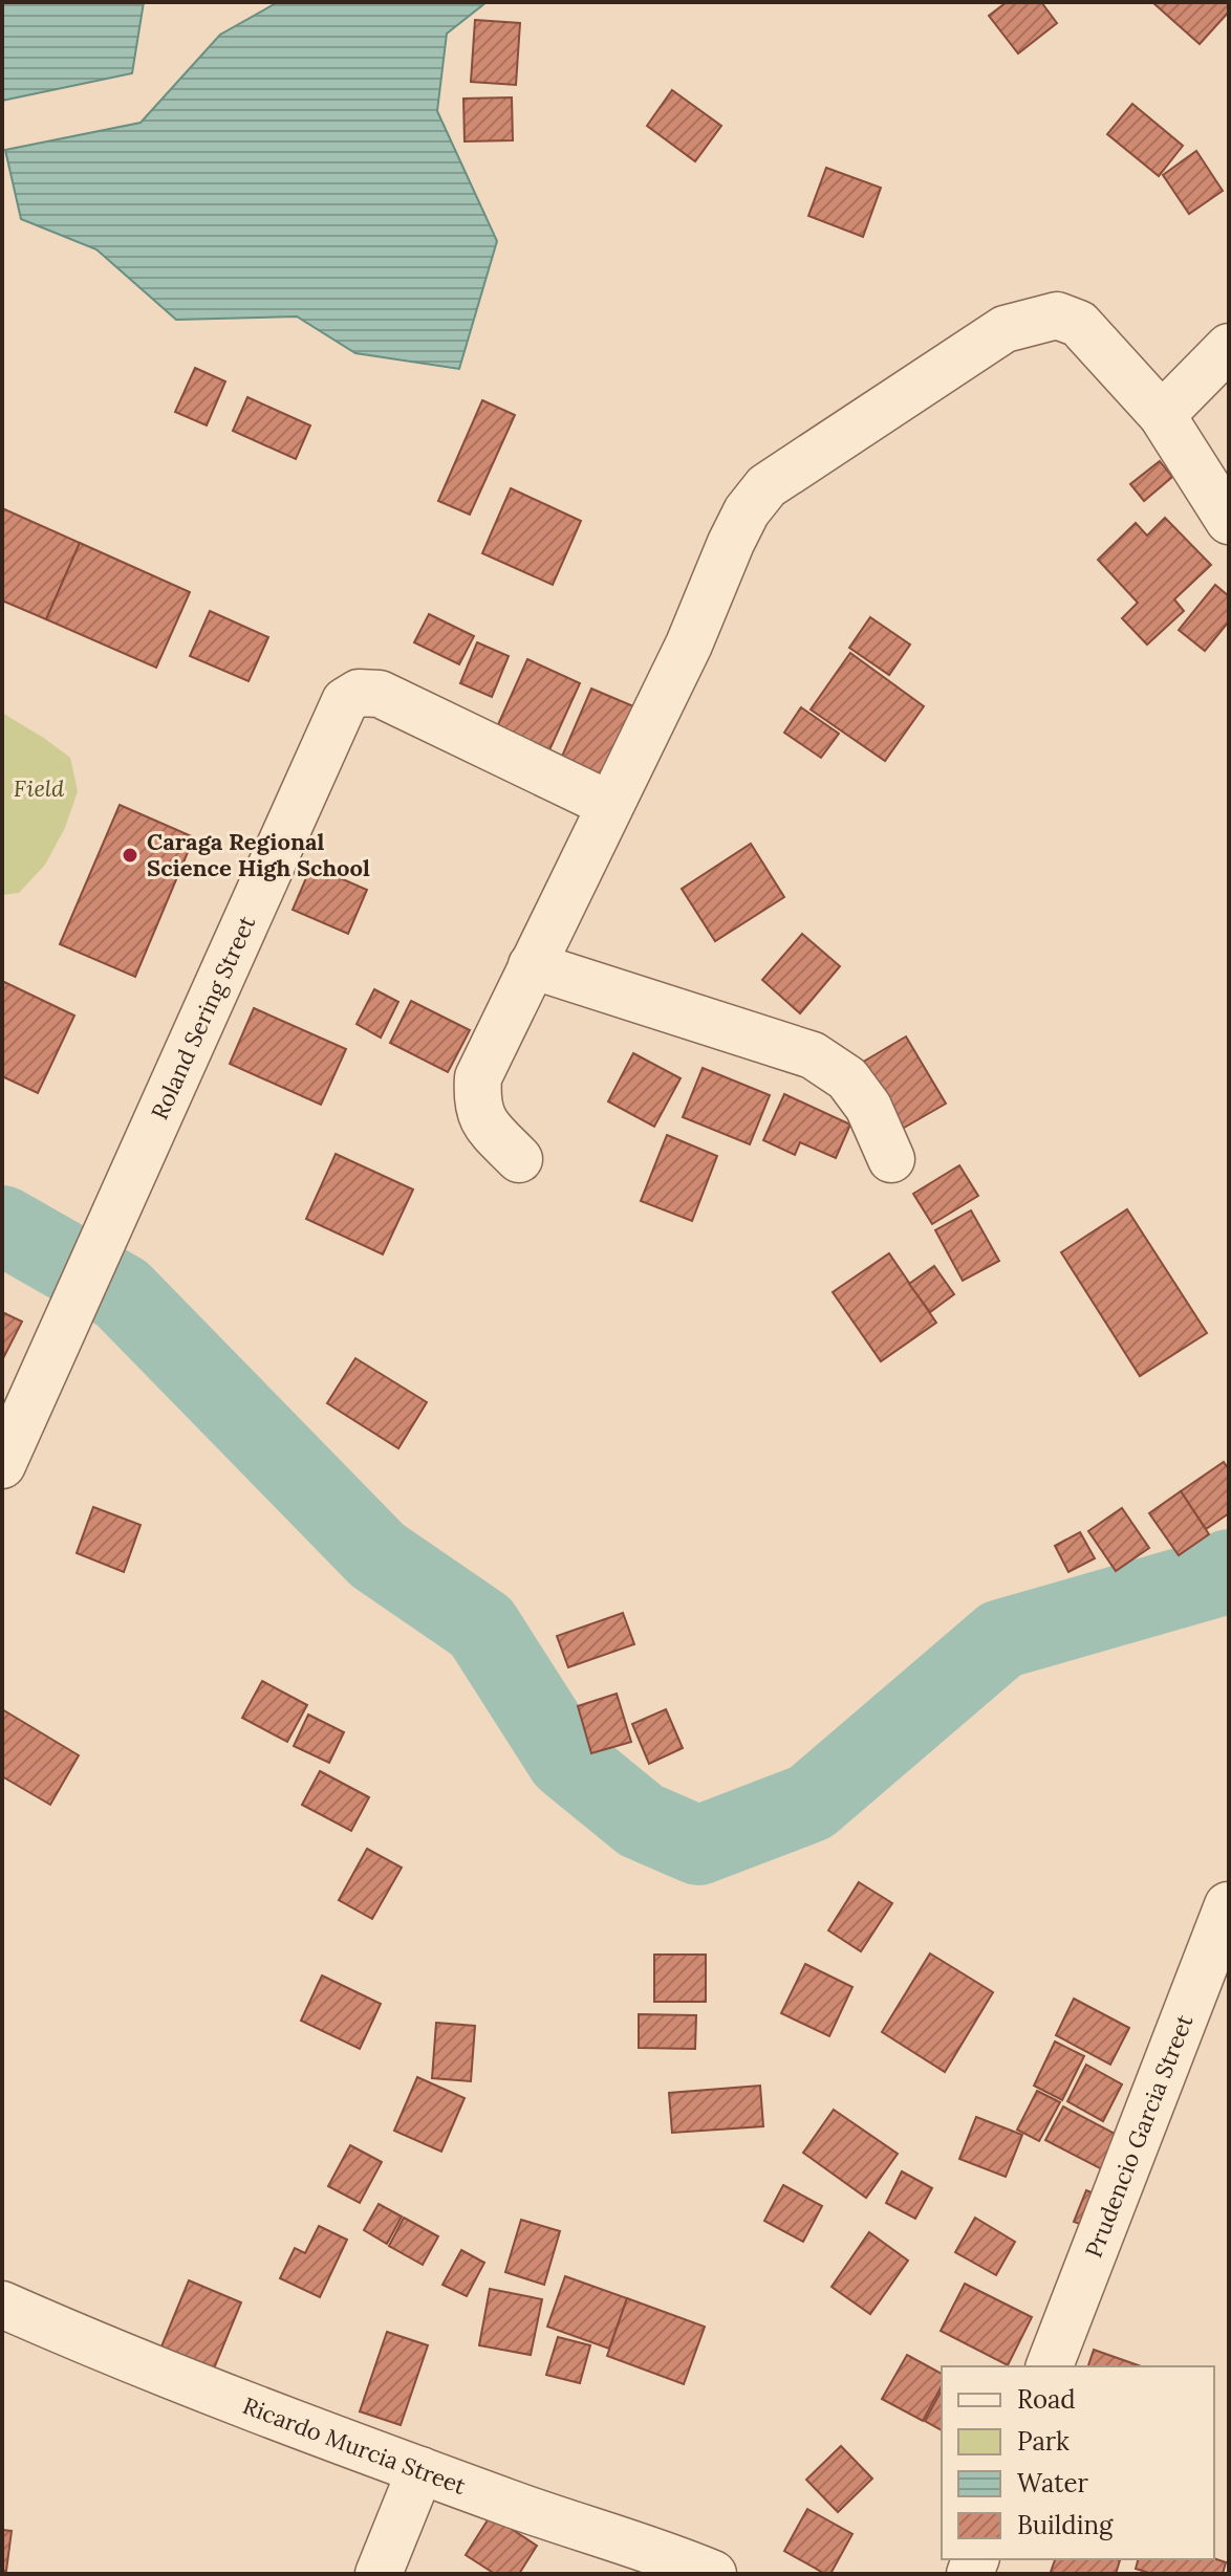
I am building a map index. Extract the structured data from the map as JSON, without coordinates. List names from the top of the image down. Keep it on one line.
{"streets":{"street":["Roland Sering Street","Prudencio Garcia Street","Ricardo Murcia Street"]},"parks":["Field"],"places":["Caraga Regional Science High School"],"legend":["Road","Park","Water","Building"]}
